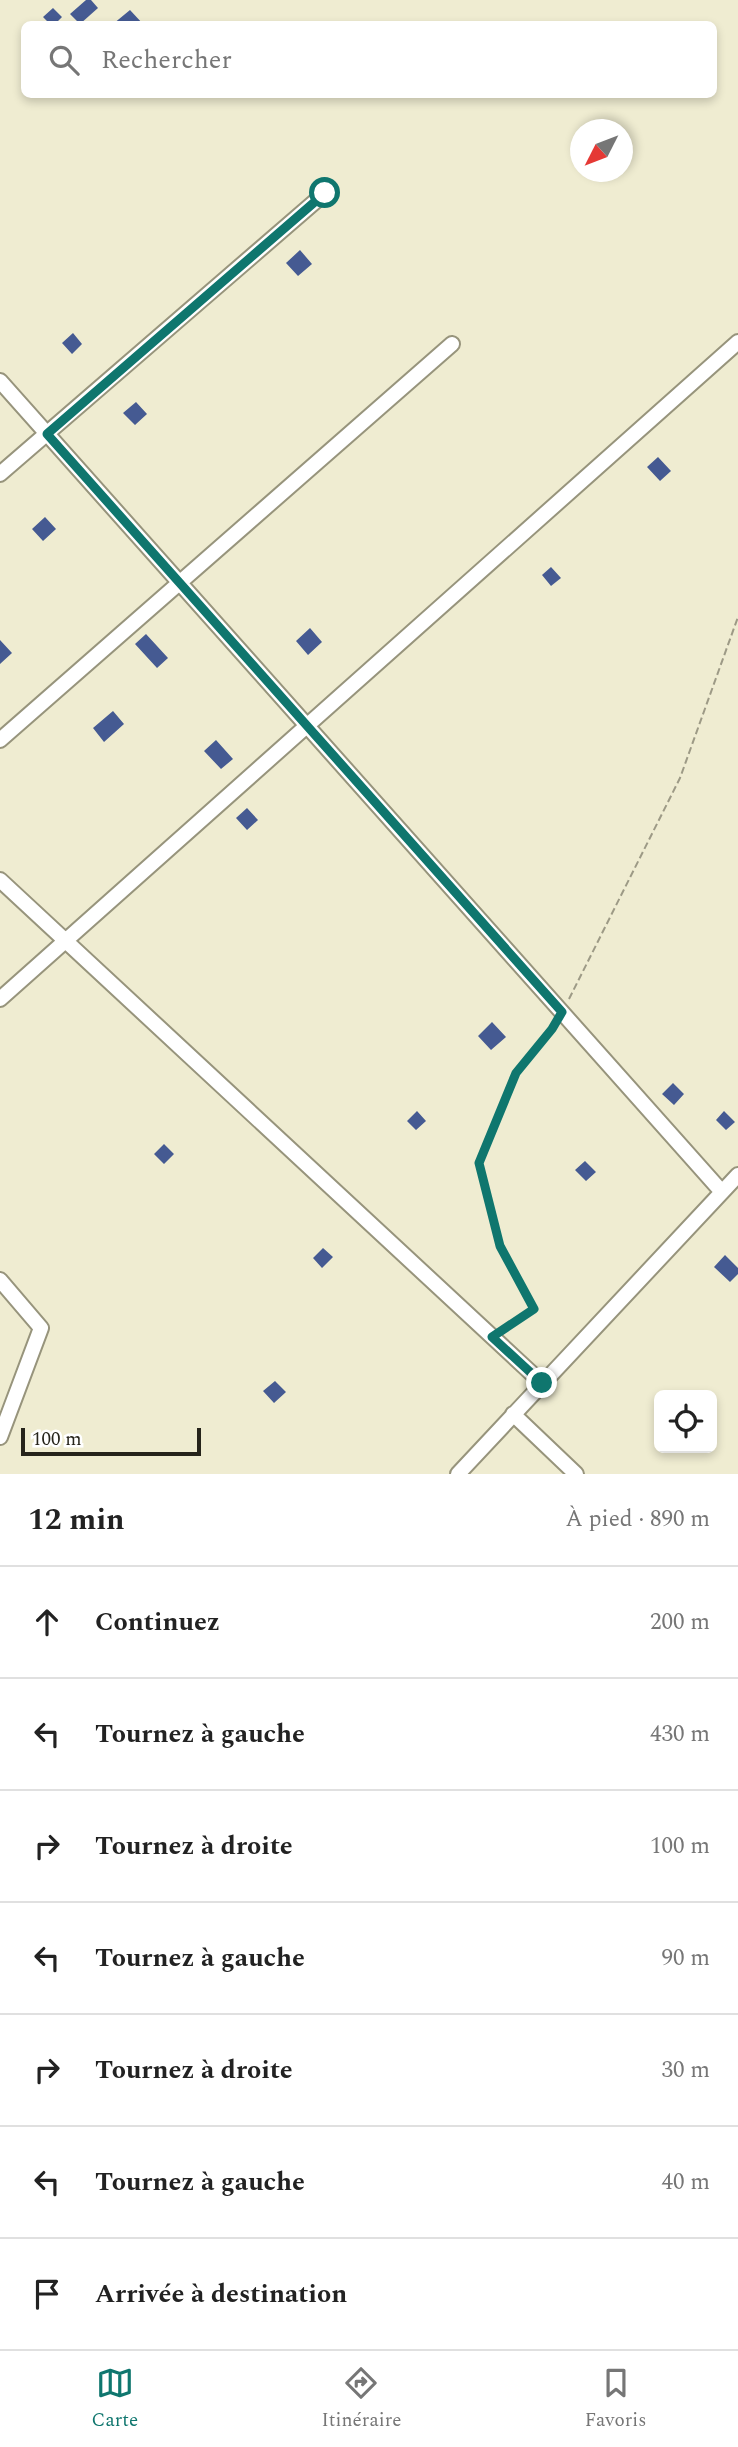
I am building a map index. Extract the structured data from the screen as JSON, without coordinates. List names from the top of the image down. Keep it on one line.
{"scale_bar":"100 m","north":"bottom left","page":{"search":"Rechercher","scale":"100 m","heading":["12 min","À pied · 890 m"],"list":[["Continuez","200 m"],["Tournez à gauche","430 m"],["Tournez à droite","100 m"],["Tournez à gauche","90 m"],["Tournez à droite","30 m"],["Tournez à gauche","40 m"],"Arrivée à destination"],"nav":["Carte","Itinéraire","Favoris"]}}
